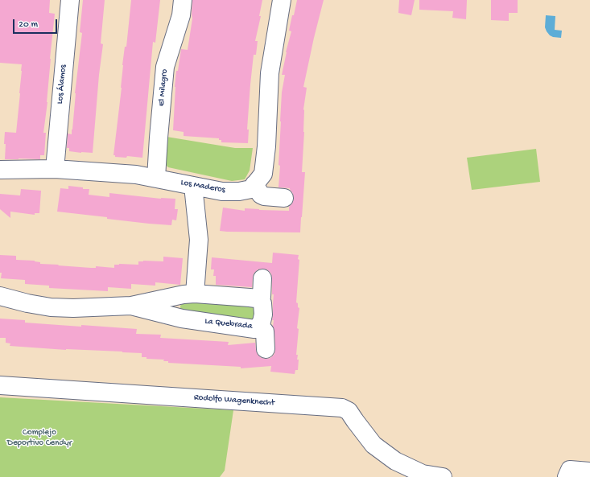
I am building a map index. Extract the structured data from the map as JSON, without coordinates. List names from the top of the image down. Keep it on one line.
{"streets":{"street":["Los Álamos","El Milagro","Los Maderos","La Quebrada","Rodolfo Wagenknecht"]},"crossings":[["Los Álamos","Los Maderos"],["El Milagro","Los Maderos"]],"parks":["Complejo Deportivo Cendyr"],"scale_bar":"20 m"}
